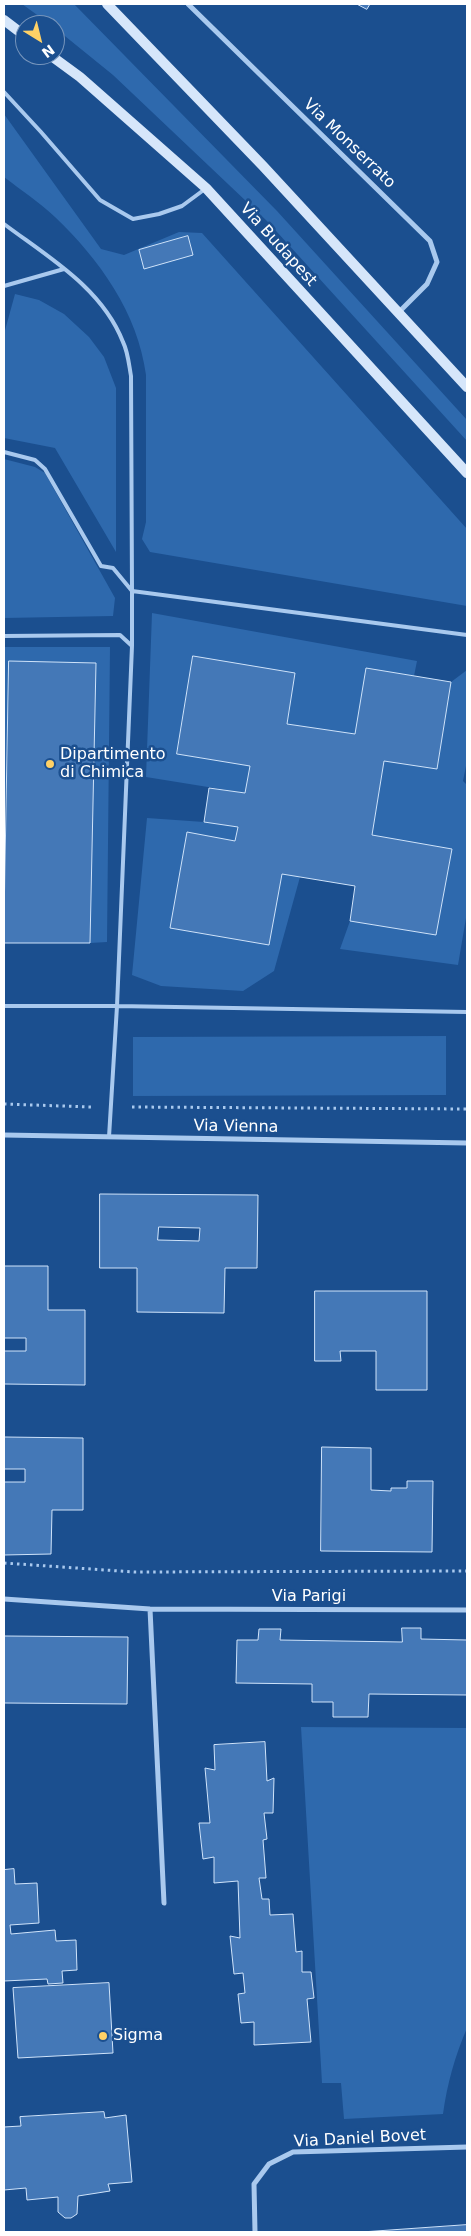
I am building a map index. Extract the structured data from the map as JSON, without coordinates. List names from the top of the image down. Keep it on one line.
{"streets":{"main road":["Via Budapest"],"street":["Via Monserrato","Via Vienna","Via Parigi","Via Daniel Bovet"]},"places":["Dipartimento di Chimica","Sigma"],"north":"bottom right"}
